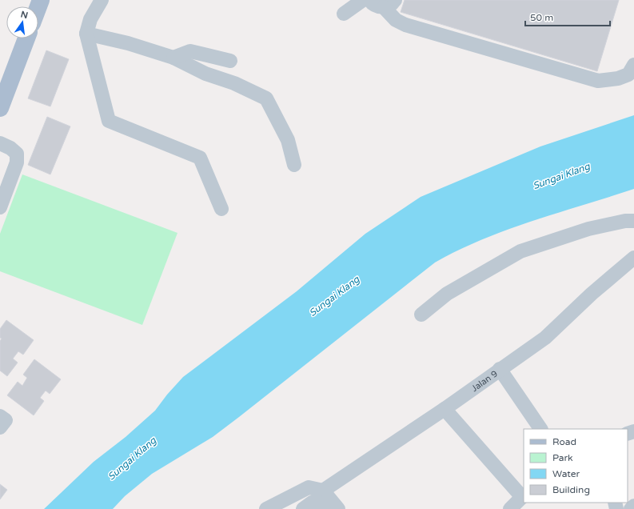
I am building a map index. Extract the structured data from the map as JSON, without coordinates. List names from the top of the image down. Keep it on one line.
{"streets":{"street":["Jalan 9"]},"water":["Sungai Klang"],"legend":["Road","Park","Water","Building"],"scale_bar":"50 m","north":"top"}
